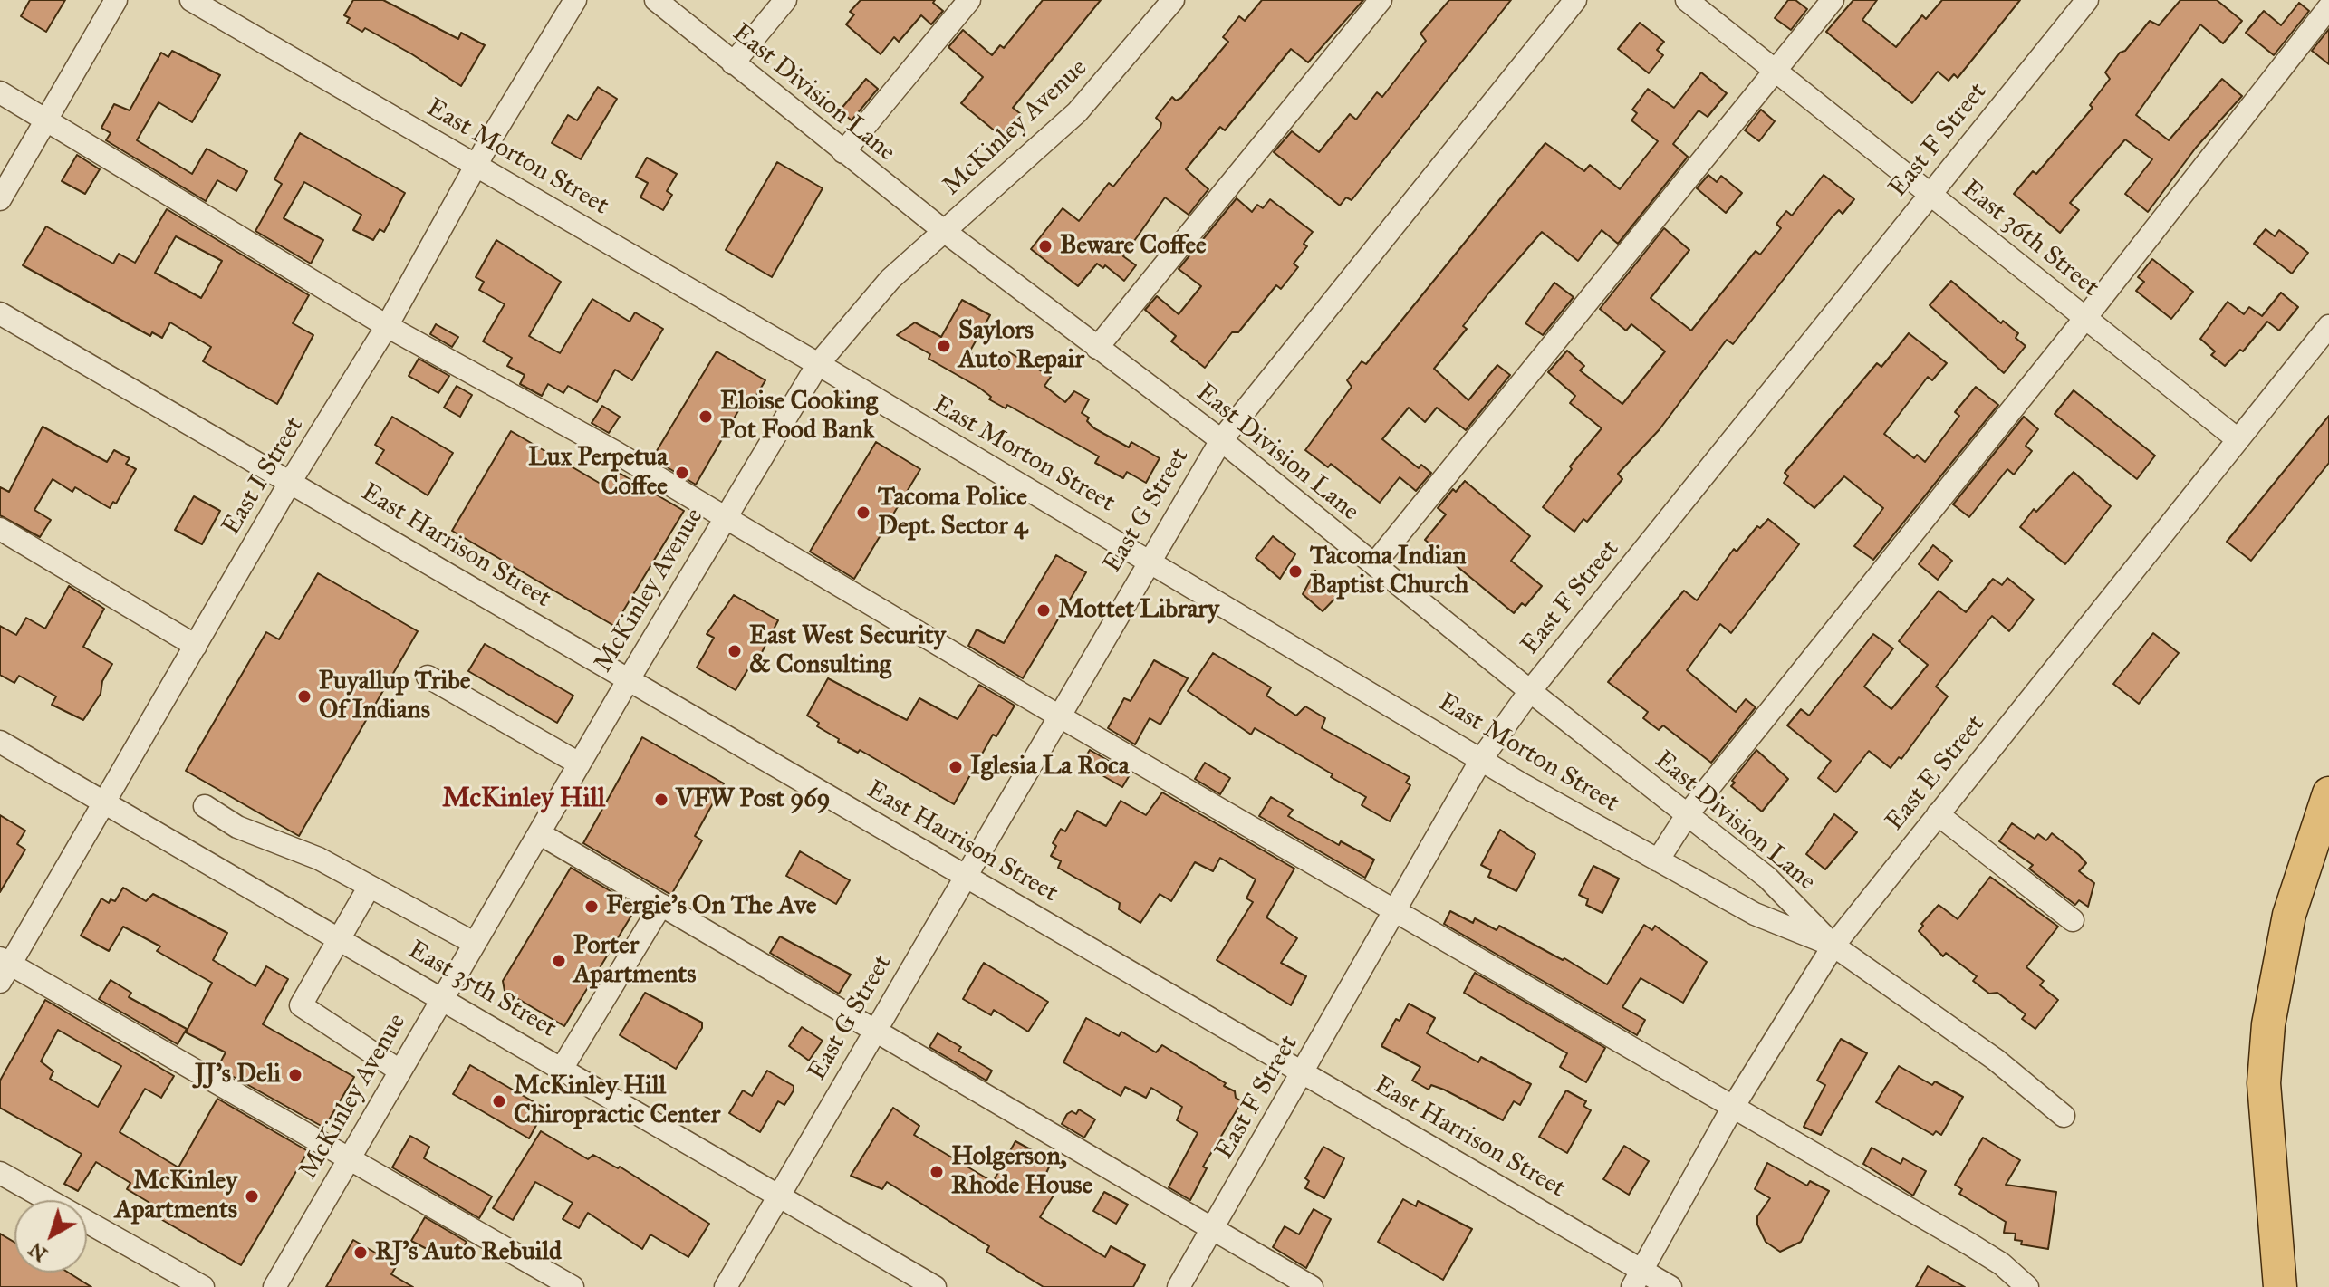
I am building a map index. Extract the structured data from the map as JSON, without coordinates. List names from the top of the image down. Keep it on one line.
{"streets":{"street":["East Division Lane","McKinley Avenue","East F Street","East Morton Street","East 36th Street","East I Street","East G Street","East Harrison Street","East E Street","East 35th Street"]},"crossings":[["East Division Lane","McKinley Avenue"],["East Division Lane","East F Street"],["East Division Lane","East Morton Street"],["East Division Lane","East G Street"],["East Division Lane","East E Street"],["McKinley Avenue","East Morton Street"],["McKinley Avenue","East Harrison Street"],["McKinley Avenue","East 35th Street"],["East F Street","East Morton Street"],["East F Street","East 36th Street"],["East F Street","East Harrison Street"],["East Morton Street","East I Street"],["East Morton Street","East G Street"],["East Morton Street","East E Street"],["East 36th Street","East E Street"],["East I Street","East Harrison Street"],["East I Street","East 35th Street"],["East G Street","East Harrison Street"],["East G Street","East 35th Street"],["East Harrison Street","East E Street"]],"districts":["McKinley Hill"],"places":["Beware Coffee","Saylors Auto Repair","Eloise Cooking Pot Food Bank","Lux Perpetua Coffee","Tacoma Police Dept. Sector 4","Tacoma Indian Baptist Church","Mottet Library","East West Security & Consulting","Puyallup Tribe Of Indians","Iglesia La Roca","VFW Post 969","Fergie's On The Ave","Porter Apartments","JJ's Deli","McKinley Hill Chiropractic Center","Holgerson, Rhode House","McKinley Apartments","RJ's Auto Rebuild"],"north":"bottom left"}
